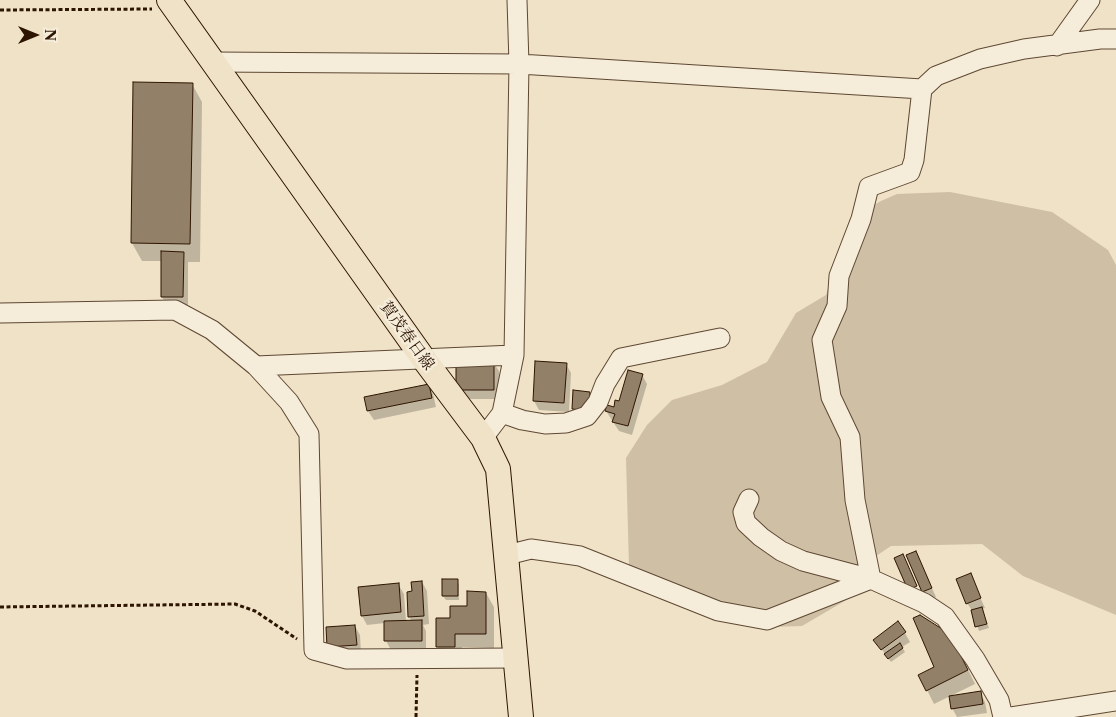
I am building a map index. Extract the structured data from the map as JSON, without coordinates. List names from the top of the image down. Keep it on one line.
{"streets":{"main road":["賀茂春日線"]},"north":"right"}
